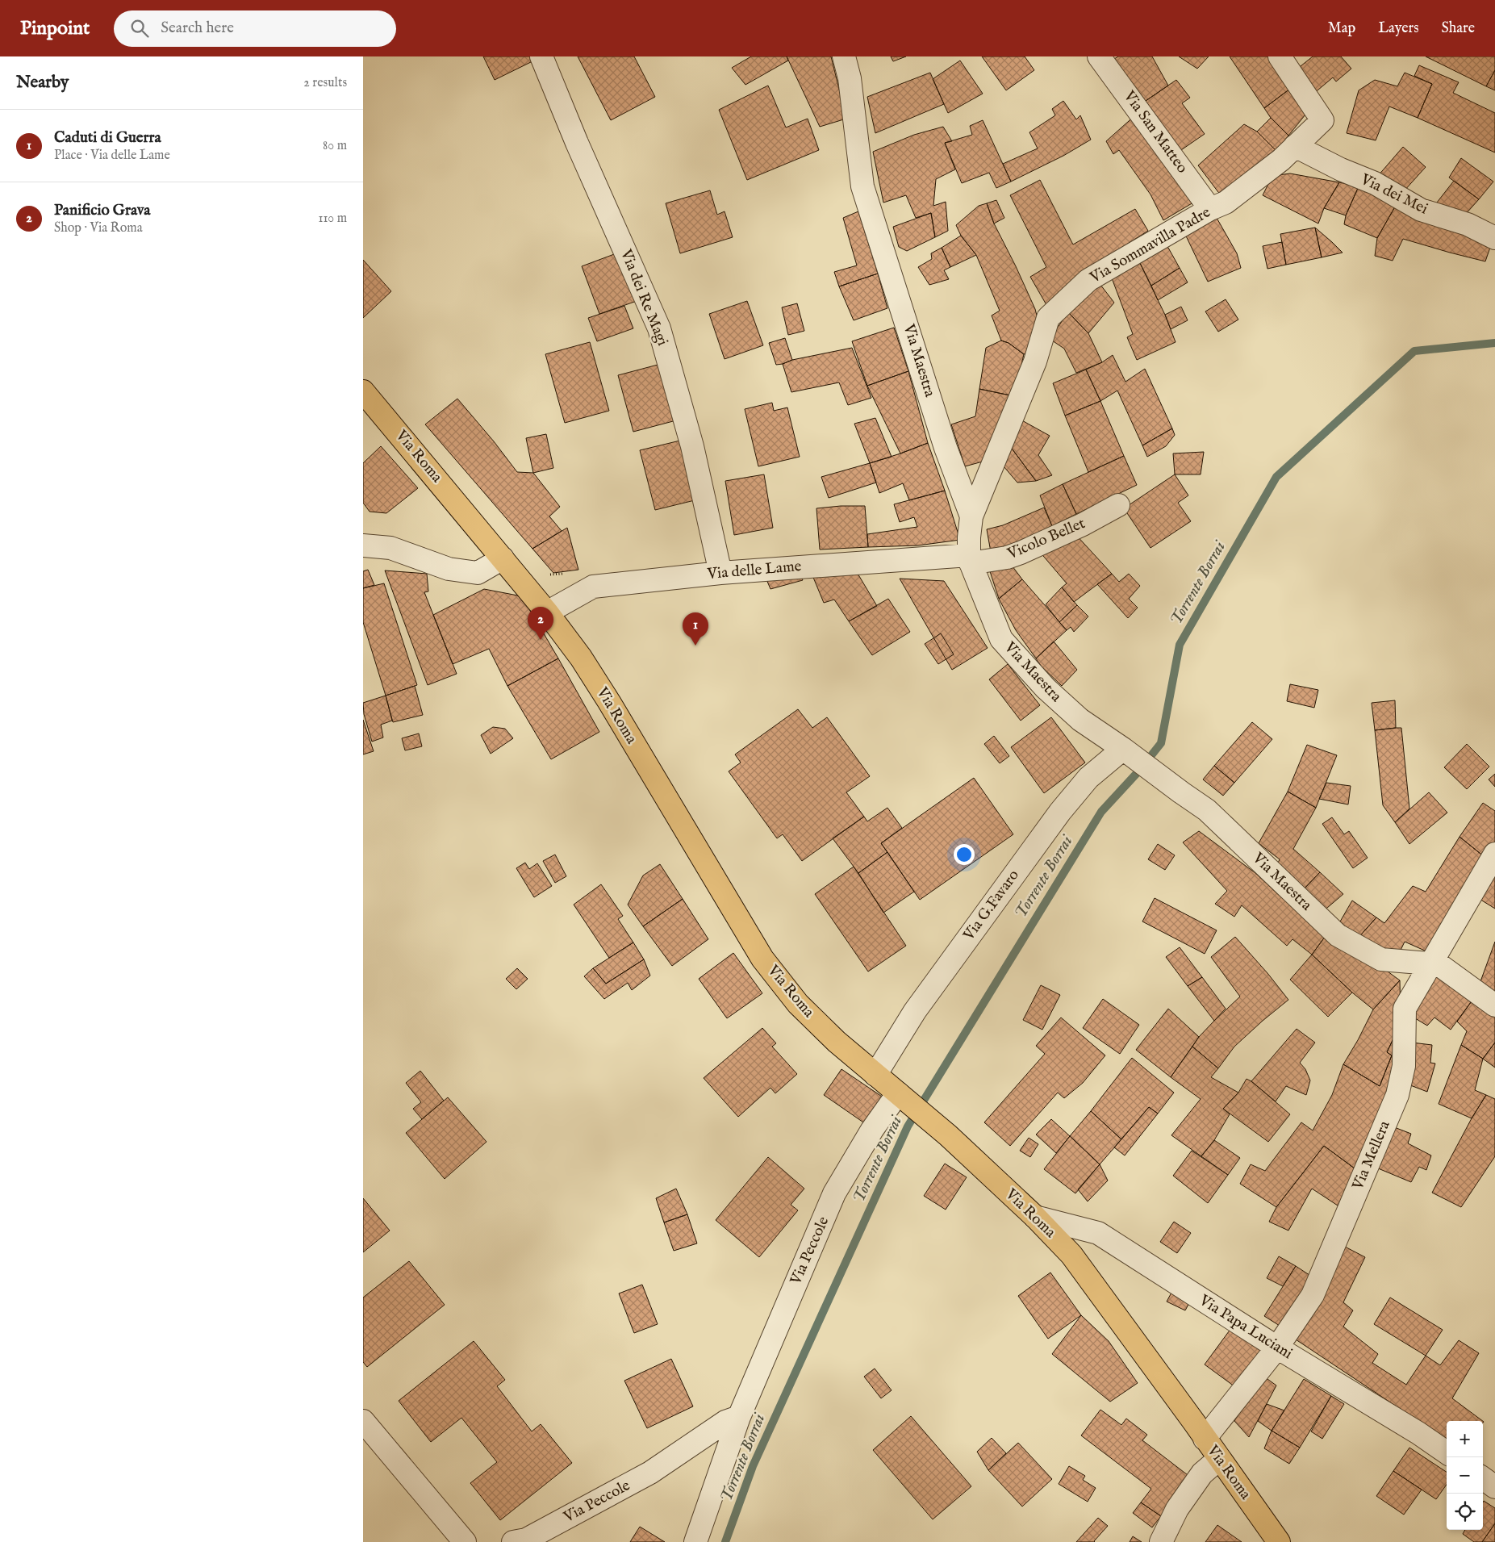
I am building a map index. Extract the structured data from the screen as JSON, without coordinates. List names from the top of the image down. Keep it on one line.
{"streets":{"main road":["Via Roma"],"street":["Via San Matteo","Via dei Mei","Via Sommavilla Padre","Via dei Re Magi","Via Maestra","Vicolo Bellet","Via delle Lame","Via G.Favaro","Via Mellera","Via Peccole","Via Papa Luciani"]},"crossings":[["Via San Matteo","Via Sommavilla Padre"],["Via dei Mei","Via Sommavilla Padre"],["Via Sommavilla Padre","Via Maestra"],["Via dei Re Magi","Via delle Lame"],["Via Maestra","Vicolo Bellet"],["Via Maestra","Via delle Lame"],["Via Maestra","Via G.Favaro"],["Via Maestra","Via Mellera"],["Via Roma","Via delle Lame"],["Via Roma","Via G.Favaro"],["Via Roma","Via Mellera"],["Via Roma","Via Peccole"],["Via Roma","Via Papa Luciani"],["Vicolo Bellet","Via delle Lame"],["Via Mellera","Via Papa Luciani"]],"water":["Torrente Borrai"],"page":{"header":"Pinpoint","search":"Search here","nav":["Map","Layers","Share"],"heading":["Nearby","2 results"],"list":[{"mark":"1","name":"Caduti di Guerra","note":"Place · Via delle Lame","value":"80 m"},{"mark":"2","name":"Panificio Grava","note":"Shop · Via Roma","value":"110 m"}],"pins":["2","1"],"map_buttons":["+","−"]}}
